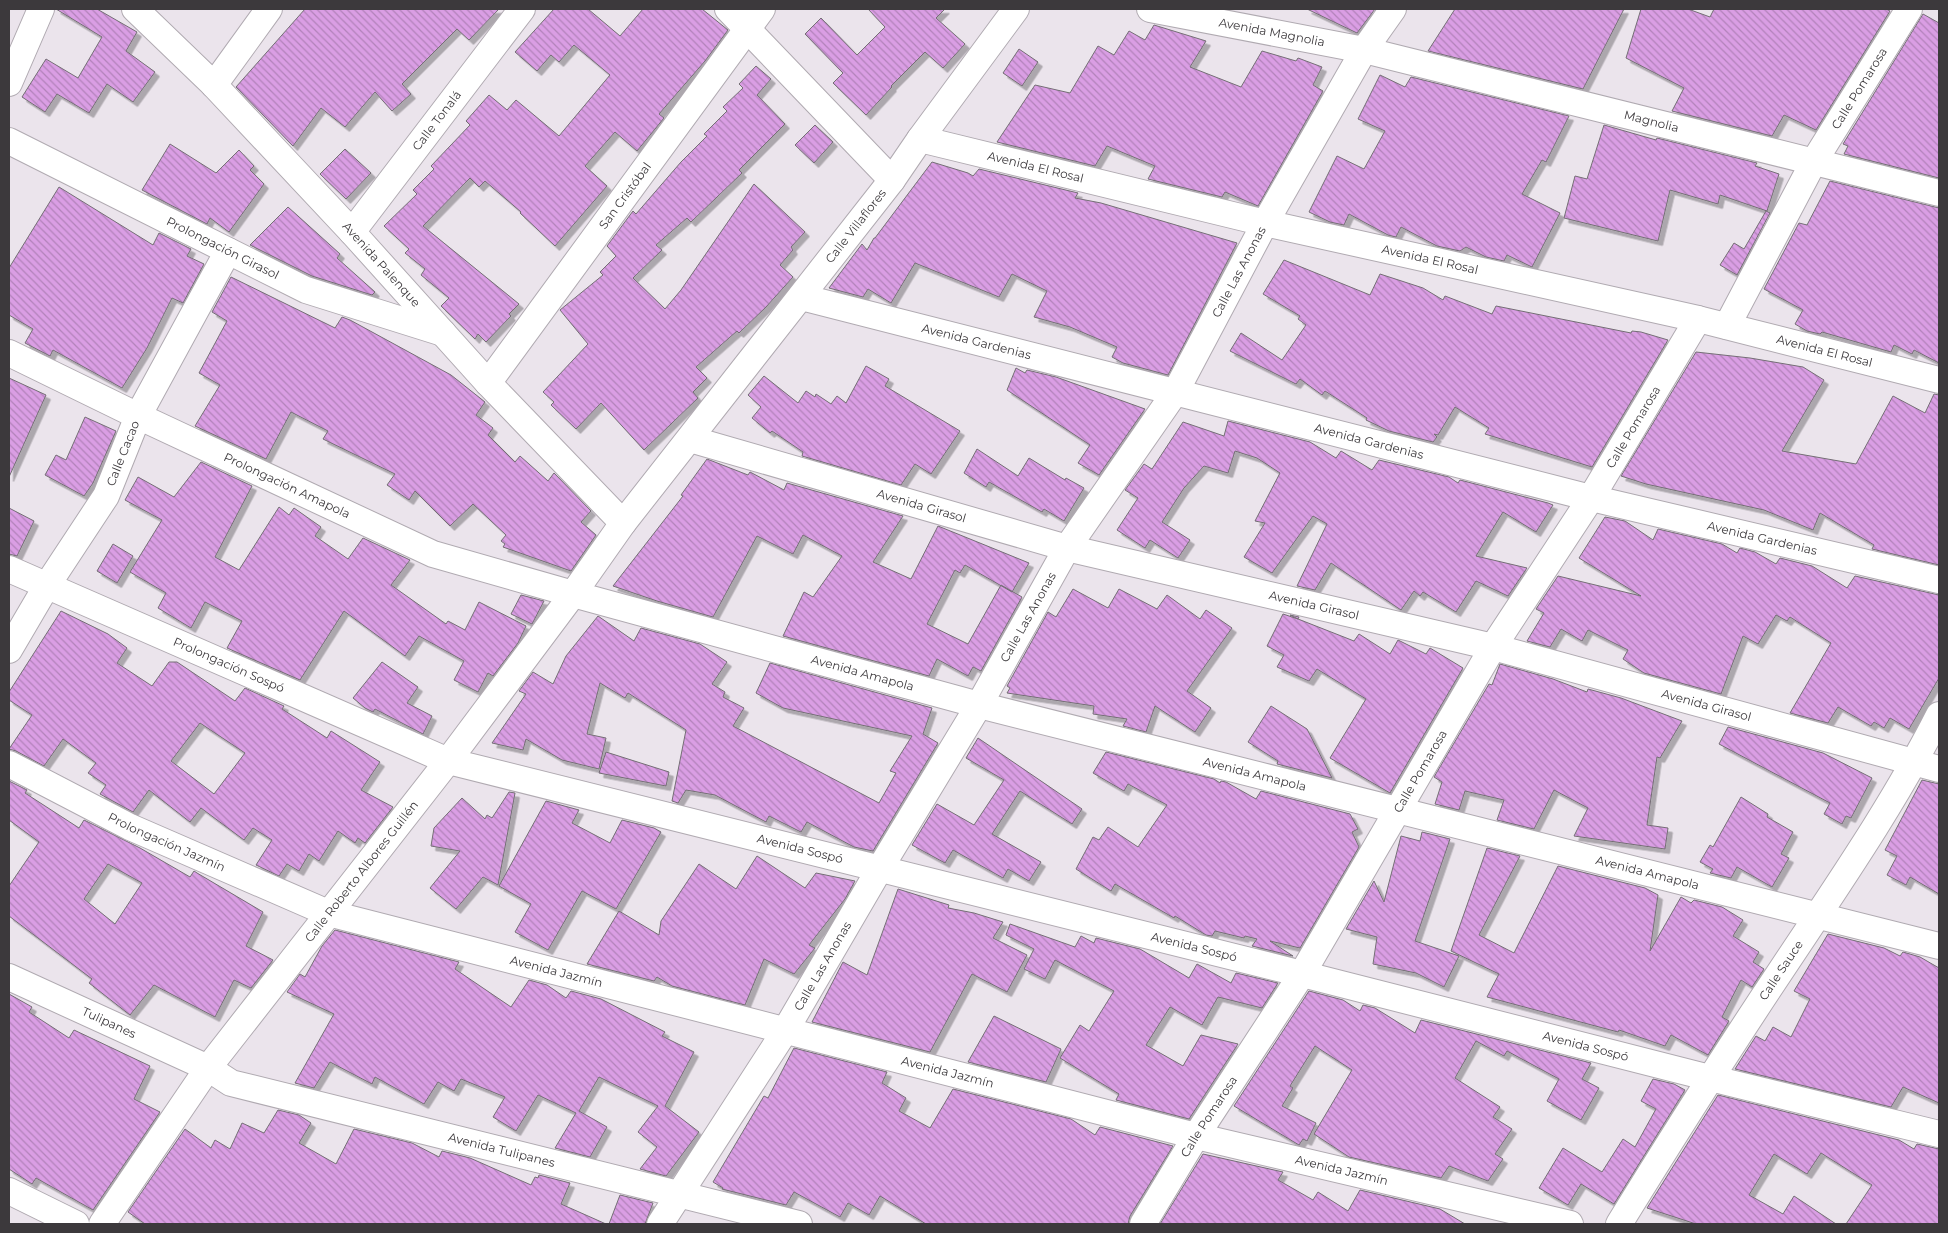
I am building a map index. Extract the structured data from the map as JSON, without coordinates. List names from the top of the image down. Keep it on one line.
{"streets":{"street":["Avenida Magnolia","Calle Pomarosa","Calle Tonalá","Magnolia","Avenida El Rosal","San Cristóbal","Calle Villaflores","Prolongación Girasol","Avenida Palenque","Calle Las Anonas","Avenida Gardenias","Calle Cacao","Prolongación Amapola","Avenida Girasol","Prolongación Sospó","Avenida Amapola","Prolongación Jazmín","Avenida Sospó","Calle Roberto Albores Guillén","Calle Sauce","Avenida Jazmín","Tulipanes","Avenida Tulipanes"]},"crossings":[["Avenida Magnolia","Magnolia"],["Avenida Magnolia","Calle Las Anonas"],["Calle Pomarosa","Magnolia"],["Calle Pomarosa","Avenida El Rosal"],["Calle Pomarosa","Avenida Gardenias"],["Calle Pomarosa","Avenida Girasol"],["Calle Pomarosa","Avenida Amapola"],["Calle Pomarosa","Avenida Sospó"],["Calle Pomarosa","Avenida Jazmín"],["Calle Tonalá","Avenida Palenque"],["Magnolia","Calle Las Anonas"],["Avenida El Rosal","Calle Villaflores"],["Avenida El Rosal","Calle Las Anonas"],["San Cristóbal","Avenida Palenque"],["Calle Villaflores","Avenida Palenque"],["Calle Villaflores","Avenida Gardenias"],["Calle Villaflores","Avenida Girasol"],["Calle Villaflores","Calle Roberto Albores Guillén"],["Prolongación Girasol","Avenida Palenque"],["Prolongación Girasol","Calle Cacao"],["Avenida Palenque","Calle Roberto Albores Guillén"],["Calle Las Anonas","Avenida Gardenias"],["Calle Las Anonas","Avenida Girasol"],["Calle Las Anonas","Avenida Amapola"],["Calle Las Anonas","Avenida Sospó"],["Calle Las Anonas","Avenida Jazmín"],["Calle Las Anonas","Avenida Tulipanes"],["Calle Cacao","Prolongación Amapola"],["Calle Cacao","Prolongación Sospó"],["Prolongación Amapola","Avenida Amapola"],["Prolongación Amapola","Calle Roberto Albores Guillén"],["Avenida Girasol","Calle Sauce"],["Prolongación Sospó","Avenida Sospó"],["Prolongación Sospó","Calle Roberto Albores Guillén"],["Avenida Amapola","Calle Roberto Albores Guillén"],["Avenida Amapola","Calle Sauce"],["Prolongación Jazmín","Calle Roberto Albores Guillén"],["Prolongación Jazmín","Avenida Jazmín"],["Avenida Sospó","Calle Roberto Albores Guillén"],["Avenida Sospó","Calle Sauce"],["Calle Roberto Albores Guillén","Avenida Jazmín"],["Calle Roberto Albores Guillén","Tulipanes"],["Calle Roberto Albores Guillén","Avenida Tulipanes"],["Tulipanes","Avenida Tulipanes"]]}
